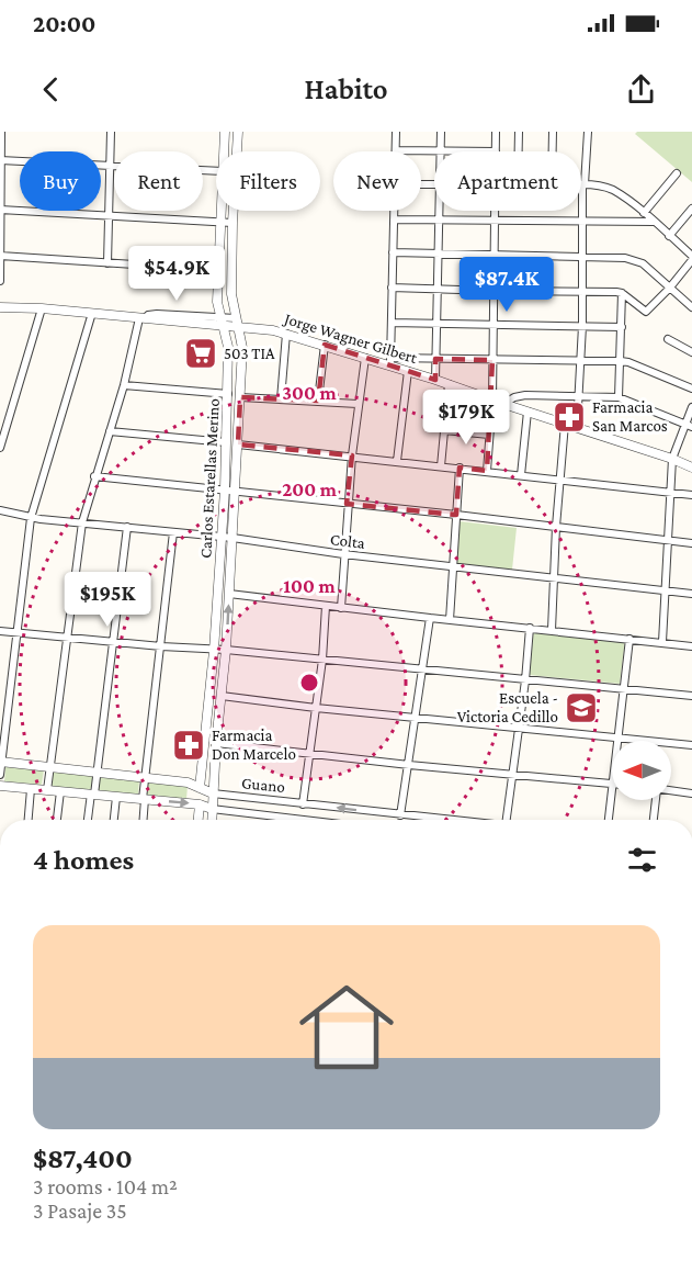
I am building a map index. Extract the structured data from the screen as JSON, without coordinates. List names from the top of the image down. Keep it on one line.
{"streets":{"street":["Jorge Wagner Gilbert","Carlos Estarellas Merino","Colta","Guano"]},"crossings":[["Jorge Wagner Gilbert","Carlos Estarellas Merino"],["Carlos Estarellas Merino","Colta"],["Carlos Estarellas Merino","Guano"]],"places":{"supermarket":["503 TIA"],"pharmacy":["Farmacia San Marcos","Farmacia Don Marcelo"],"school or university":["Escuela - Victoria Cedillo"]},"north":"left","page":{"status":"20:00","header":"Habito","chip":["Buy","Rent","Filters","New","Apartment"],"price":["$54.9K","$87.4K","$179K","$195K"],"heading":"4 homes","list":[{"name":"$87,400","note":"3 rooms · 104 m² · 3 Pasaje 35"}]},"rings":["300 m","200 m","100 m"]}
